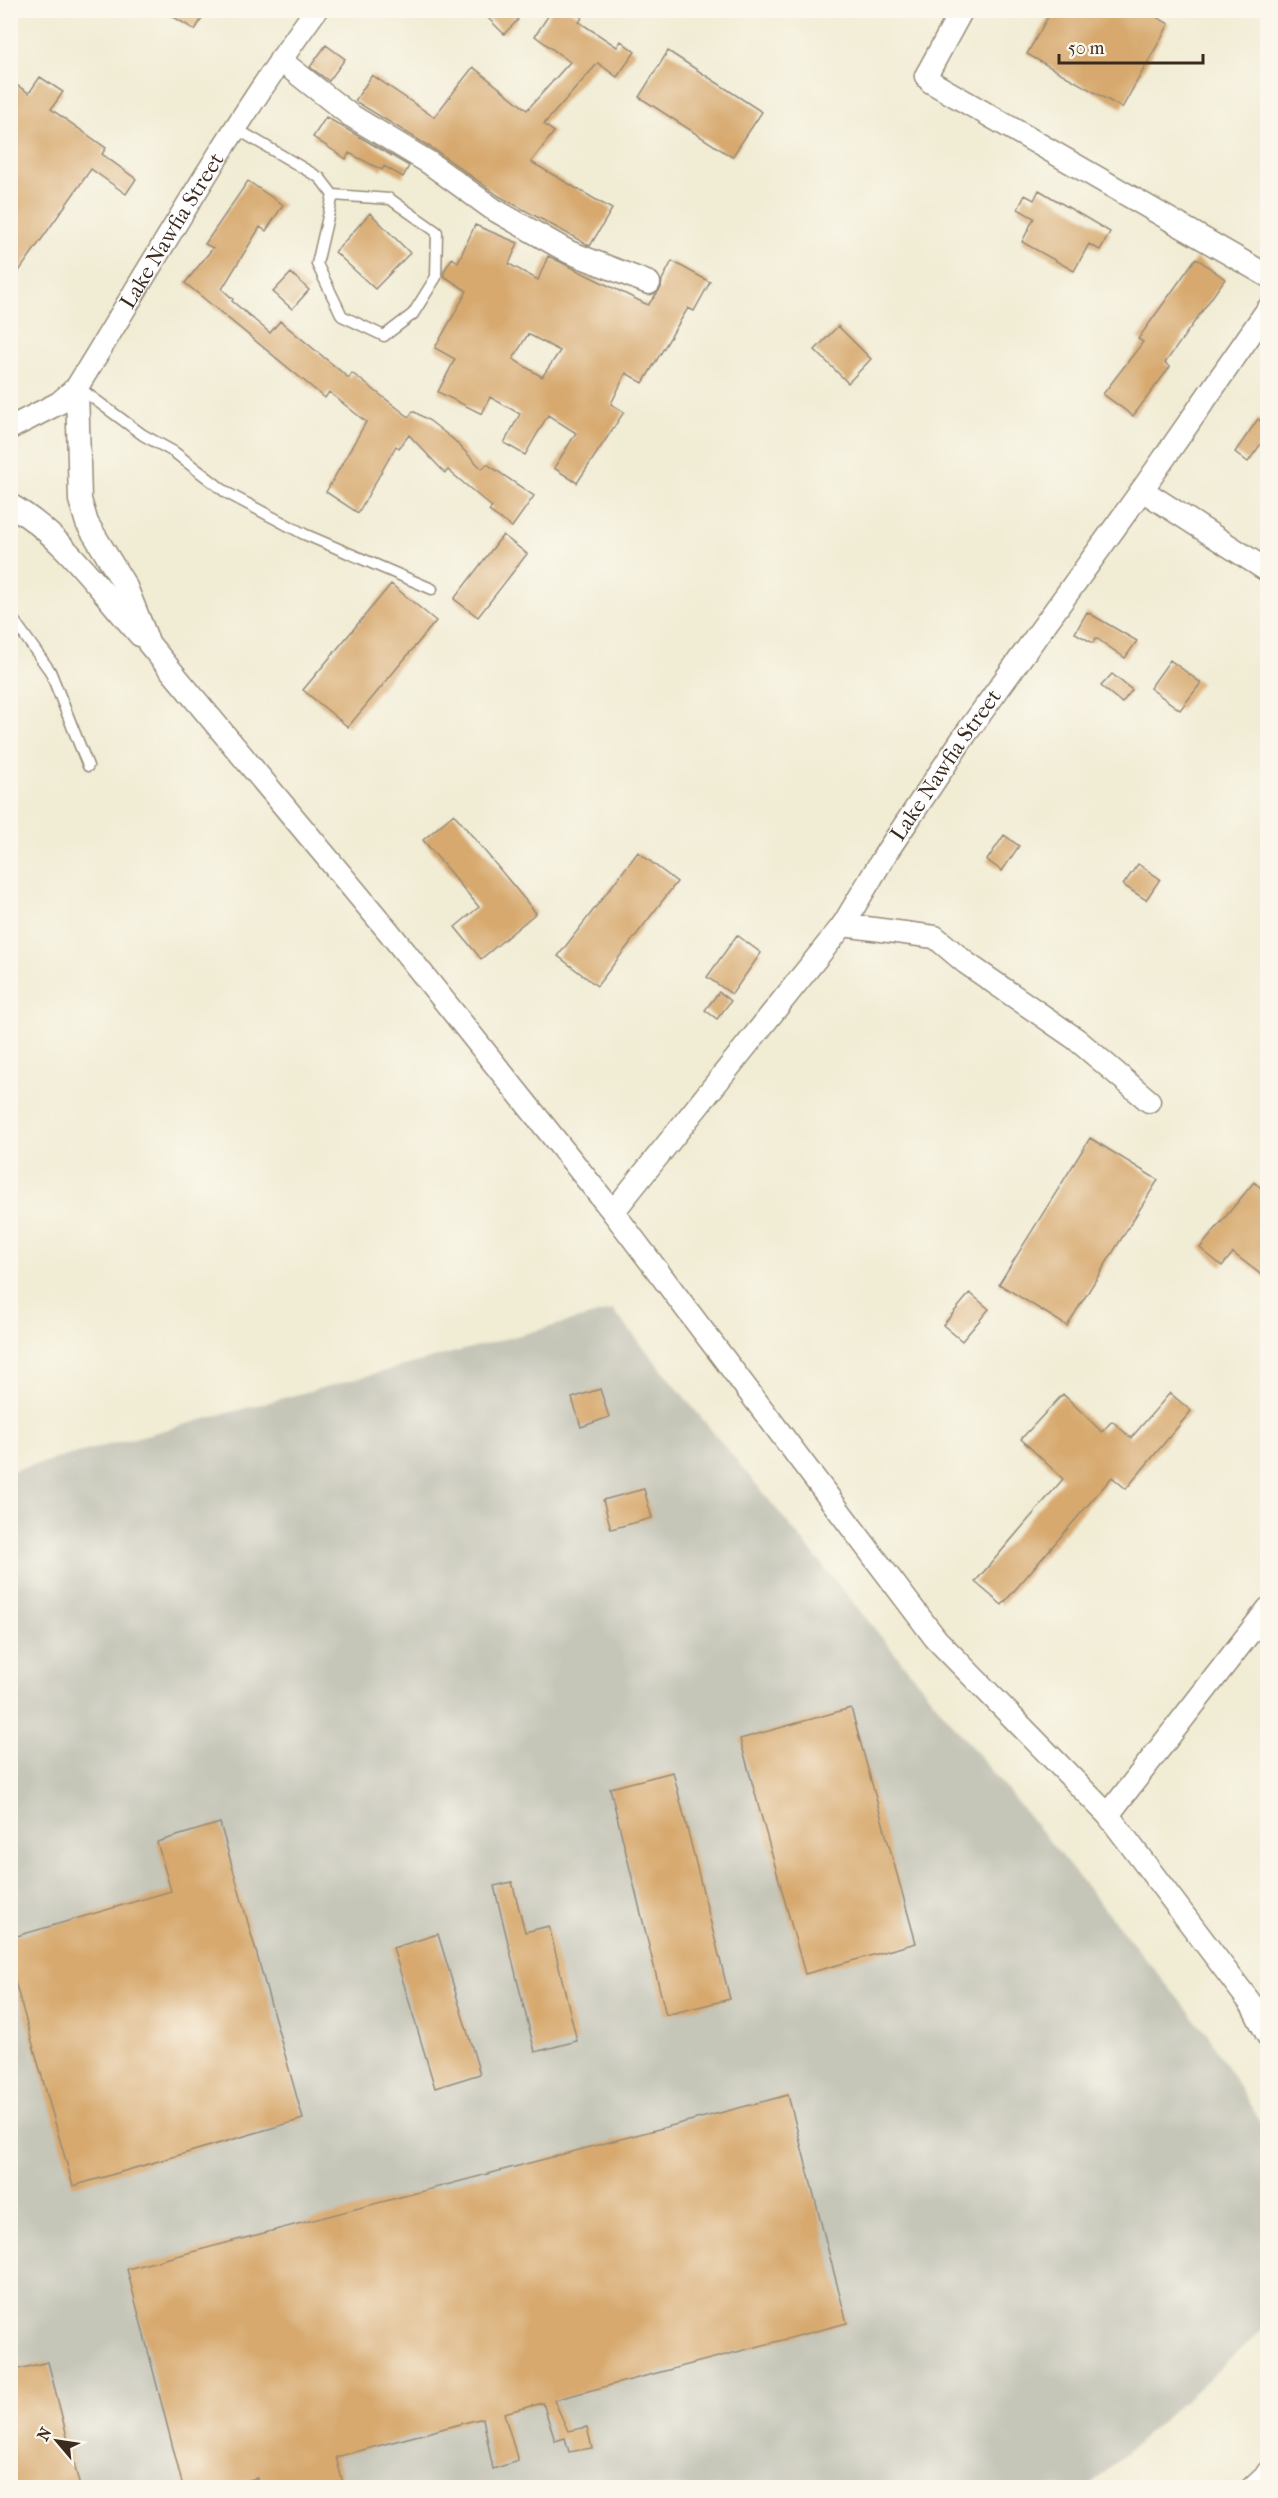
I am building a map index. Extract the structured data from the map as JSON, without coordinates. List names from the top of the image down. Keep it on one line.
{"streets":{"street":["Lake Nawfia Street"]},"scale_bar":"50 m","north":"top left"}
